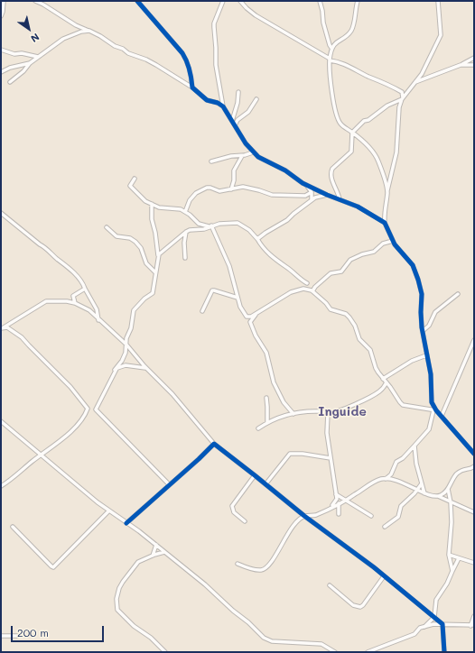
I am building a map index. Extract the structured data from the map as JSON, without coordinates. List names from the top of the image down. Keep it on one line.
{"districts":["Inguide"],"scale_bar":"200 m","north":"bottom right"}
